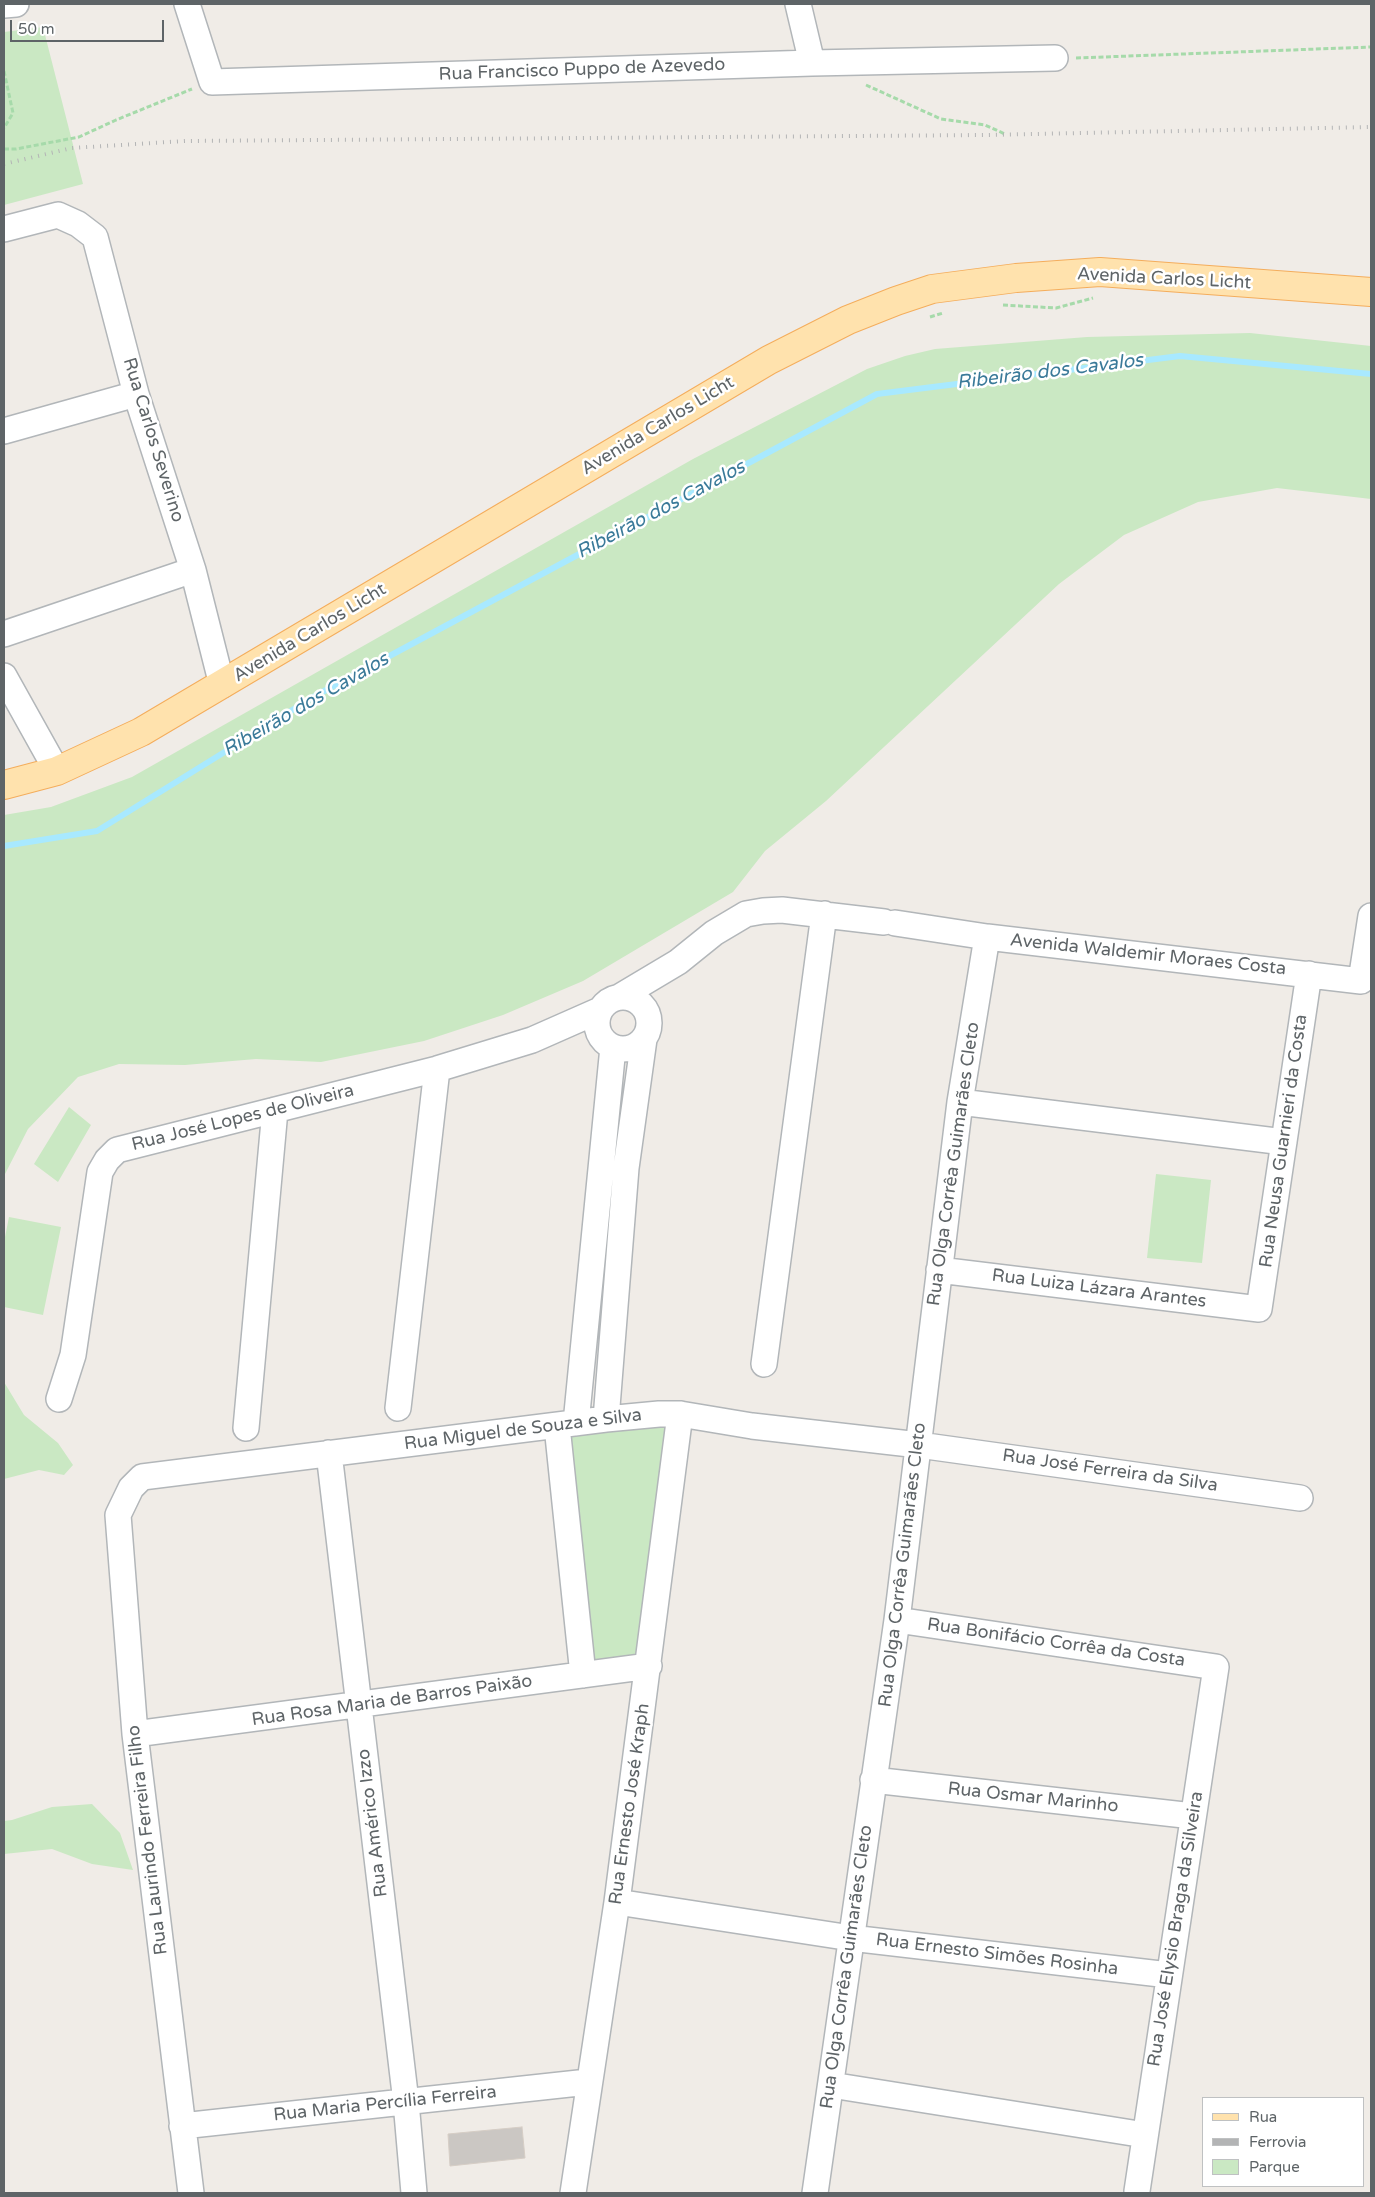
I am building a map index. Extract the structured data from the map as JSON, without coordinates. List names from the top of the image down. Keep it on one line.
{"streets":{"main road":["Avenida Carlos Licht"],"street":["Rua Francisco Puppo de Azevedo","Rua Carlos Severino","Avenida Waldemir Moraes Costa","Rua José Lopes de Oliveira","Rua Neusa Guarnieri da Costa","Rua Olga Corrêa Guimarães Cleto","Rua Luiza Lázara Arantes","Rua Miguel de Souza e Silva","Rua José Ferreira da Silva","Rua Bonifácio Corrêa da Costa","Rua Rosa Maria de Barros Paixão","Rua Osmar Marinho","Rua Ernesto José Kraph","Rua Américo Izzo","Rua Laurindo Ferreira Filho","Rua José Elysio Braga da Silveira","Rua Ernesto Simões Rosinha","Rua Maria Percília Ferreira"]},"crossings":[["Avenida Carlos Licht","Rua Carlos Severino"],["Avenida Waldemir Moraes Costa","Rua Neusa Guarnieri da Costa"],["Avenida Waldemir Moraes Costa","Rua Olga Corrêa Guimarães Cleto"],["Rua Neusa Guarnieri da Costa","Rua Luiza Lázara Arantes"],["Rua Olga Corrêa Guimarães Cleto","Rua Luiza Lázara Arantes"],["Rua Olga Corrêa Guimarães Cleto","Rua Miguel de Souza e Silva"],["Rua Olga Corrêa Guimarães Cleto","Rua José Ferreira da Silva"],["Rua Olga Corrêa Guimarães Cleto","Rua Bonifácio Corrêa da Costa"],["Rua Olga Corrêa Guimarães Cleto","Rua Osmar Marinho"],["Rua Olga Corrêa Guimarães Cleto","Rua Ernesto Simões Rosinha"],["Rua Miguel de Souza e Silva","Rua José Ferreira da Silva"],["Rua Miguel de Souza e Silva","Rua Ernesto José Kraph"],["Rua Miguel de Souza e Silva","Rua Américo Izzo"],["Rua Miguel de Souza e Silva","Rua Laurindo Ferreira Filho"],["Rua Bonifácio Corrêa da Costa","Rua José Elysio Braga da Silveira"],["Rua Rosa Maria de Barros Paixão","Rua Ernesto José Kraph"],["Rua Rosa Maria de Barros Paixão","Rua Américo Izzo"],["Rua Rosa Maria de Barros Paixão","Rua Laurindo Ferreira Filho"],["Rua Osmar Marinho","Rua José Elysio Braga da Silveira"],["Rua Ernesto José Kraph","Rua Ernesto Simões Rosinha"],["Rua Ernesto José Kraph","Rua Maria Percília Ferreira"],["Rua Américo Izzo","Rua Maria Percília Ferreira"],["Rua Laurindo Ferreira Filho","Rua Maria Percília Ferreira"],["Rua José Elysio Braga da Silveira","Rua Ernesto Simões Rosinha"]],"water":["Ribeirão dos Cavalos"],"legend":["Rua","Ferrovia","Parque"],"scale_bar":"50 m"}
